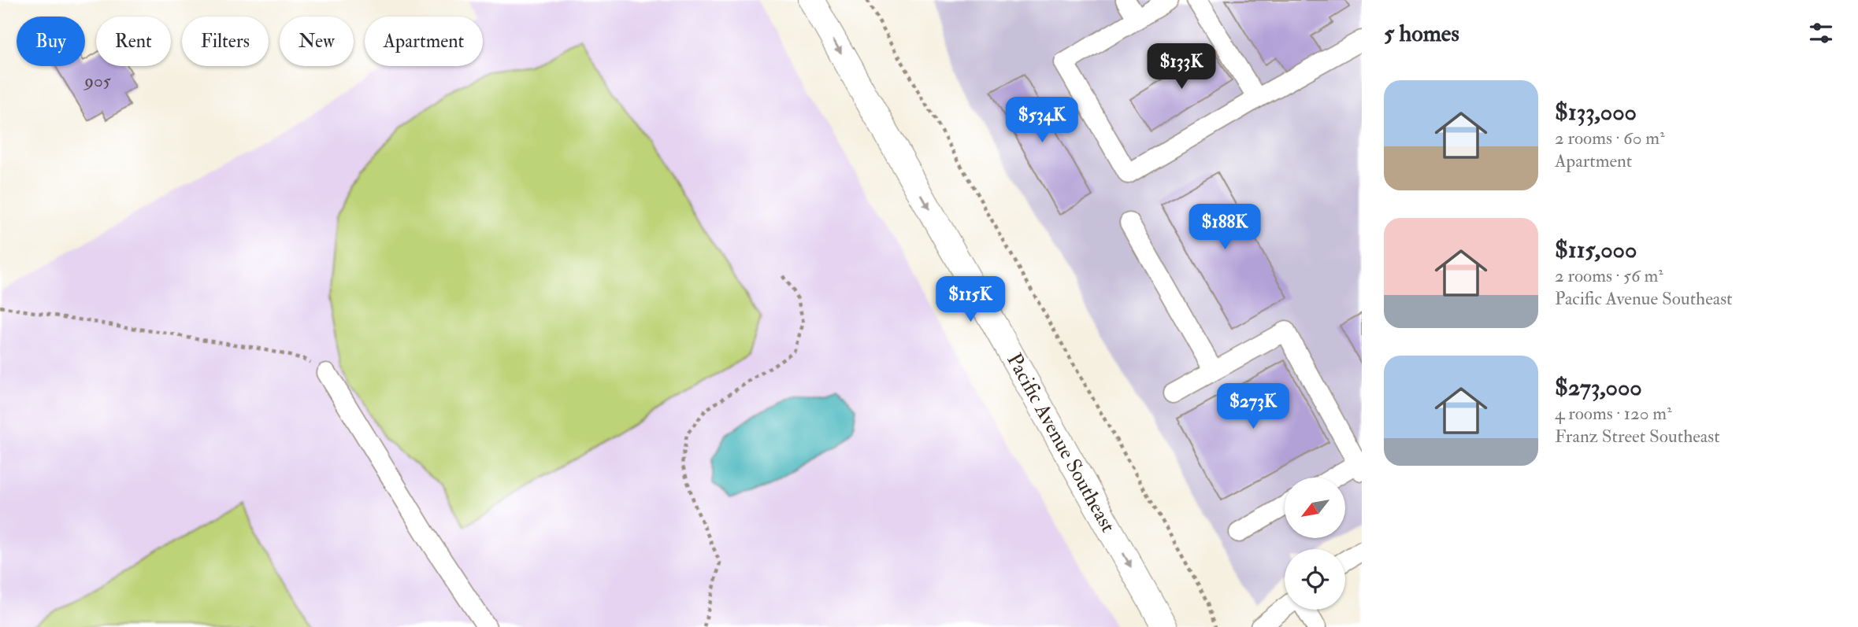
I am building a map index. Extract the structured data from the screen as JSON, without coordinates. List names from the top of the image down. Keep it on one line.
{"streets":{"main road":["Pacific Avenue Southeast"]},"one_way":["Pacific Avenue Southeast"],"house_numbers":["905"],"north":"bottom left","page":{"heading":"5 homes","chip":["Buy","Rent","Filters","New","Apartment"],"price":["$133K","$534K","$188K","$115K","$273K"],"list":[{"name":"$133,000","note":"2 rooms · 60 m² · Apartment"},{"name":"$115,000","note":"2 rooms · 56 m² · Pacific Avenue Southeast"},{"name":"$273,000","note":"4 rooms · 120 m² · Franz Street Southeast"}]}}
